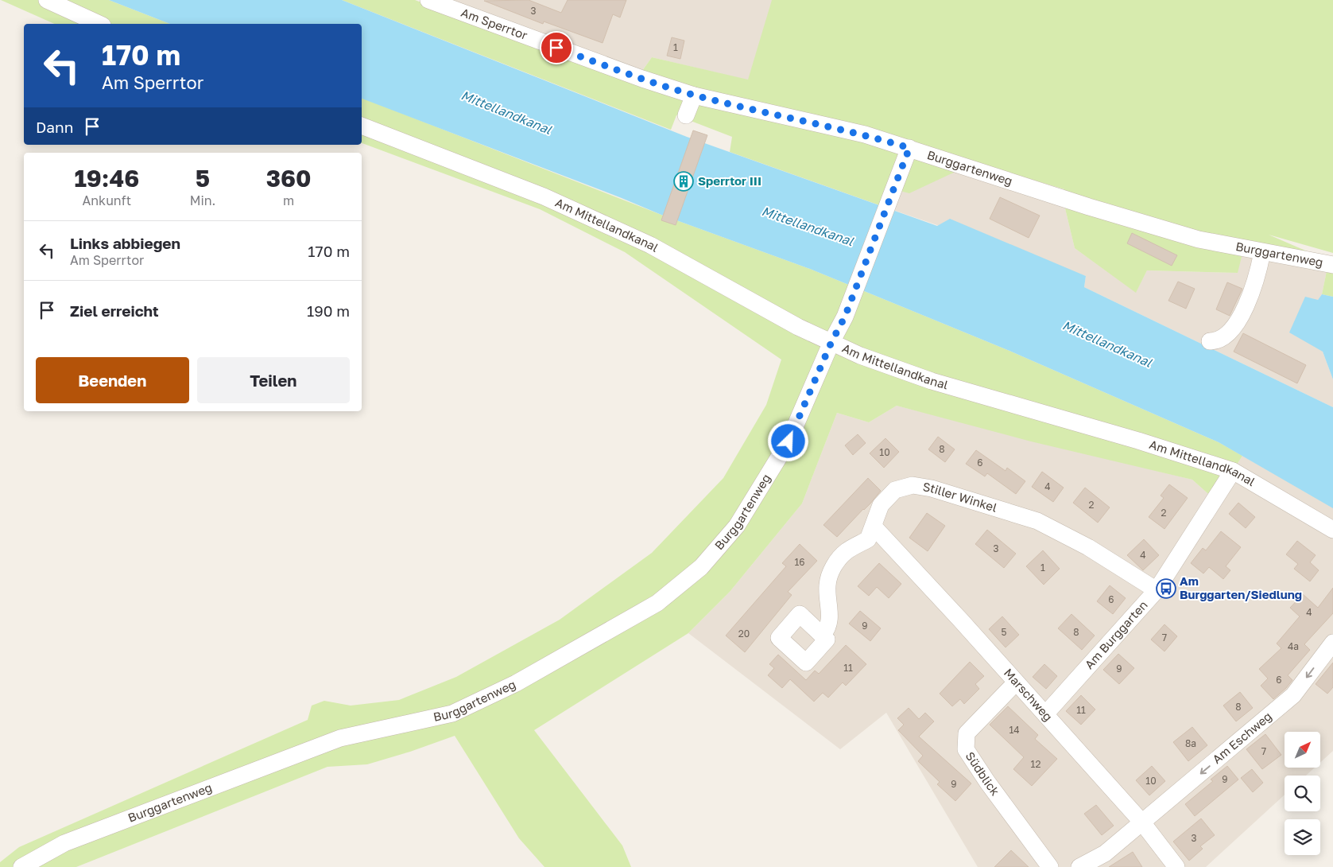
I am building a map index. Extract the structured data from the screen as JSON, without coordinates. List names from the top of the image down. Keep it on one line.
{"streets":{"street":["Am Sperrtor","Burggartenweg","Am Mittellandkanal","Stiller Winkel","Am Burggarten","Marschweg","Am Eschweg","Südblick"]},"crossings":[["Am Sperrtor","Burggartenweg"],["Burggartenweg","Am Mittellandkanal"],["Am Mittellandkanal","Am Burggarten"],["Stiller Winkel","Am Burggarten"],["Stiller Winkel","Marschweg"],["Am Burggarten","Marschweg"],["Marschweg","Am Eschweg"],["Marschweg","Südblick"]],"one_way":["Am Eschweg"],"water":["Mittellandkanal"],"places":{"building":["Sperrtor III"],"bus stop":["Am Burggarten/Siedlung"]},"house_numbers":["3","1","8","10","6","4","2","2","3","4","16","1","6","4","9","5","8","20","7","4a","11","9","6","8","11","14","8a","7","12","9","10","9","3"],"north":"top right","page":{"turn":["170 m","Am Sperrtor"],"then":"Dann","eta":["19:46","Ankunft","5","Min.","360","m"],"list":[{"name":"Links abbiegen","note":"Am Sperrtor","value":"170 m"},{"name":"Ziel erreicht","value":"190 m"}],"buttons":["Beenden","Teilen"]}}
